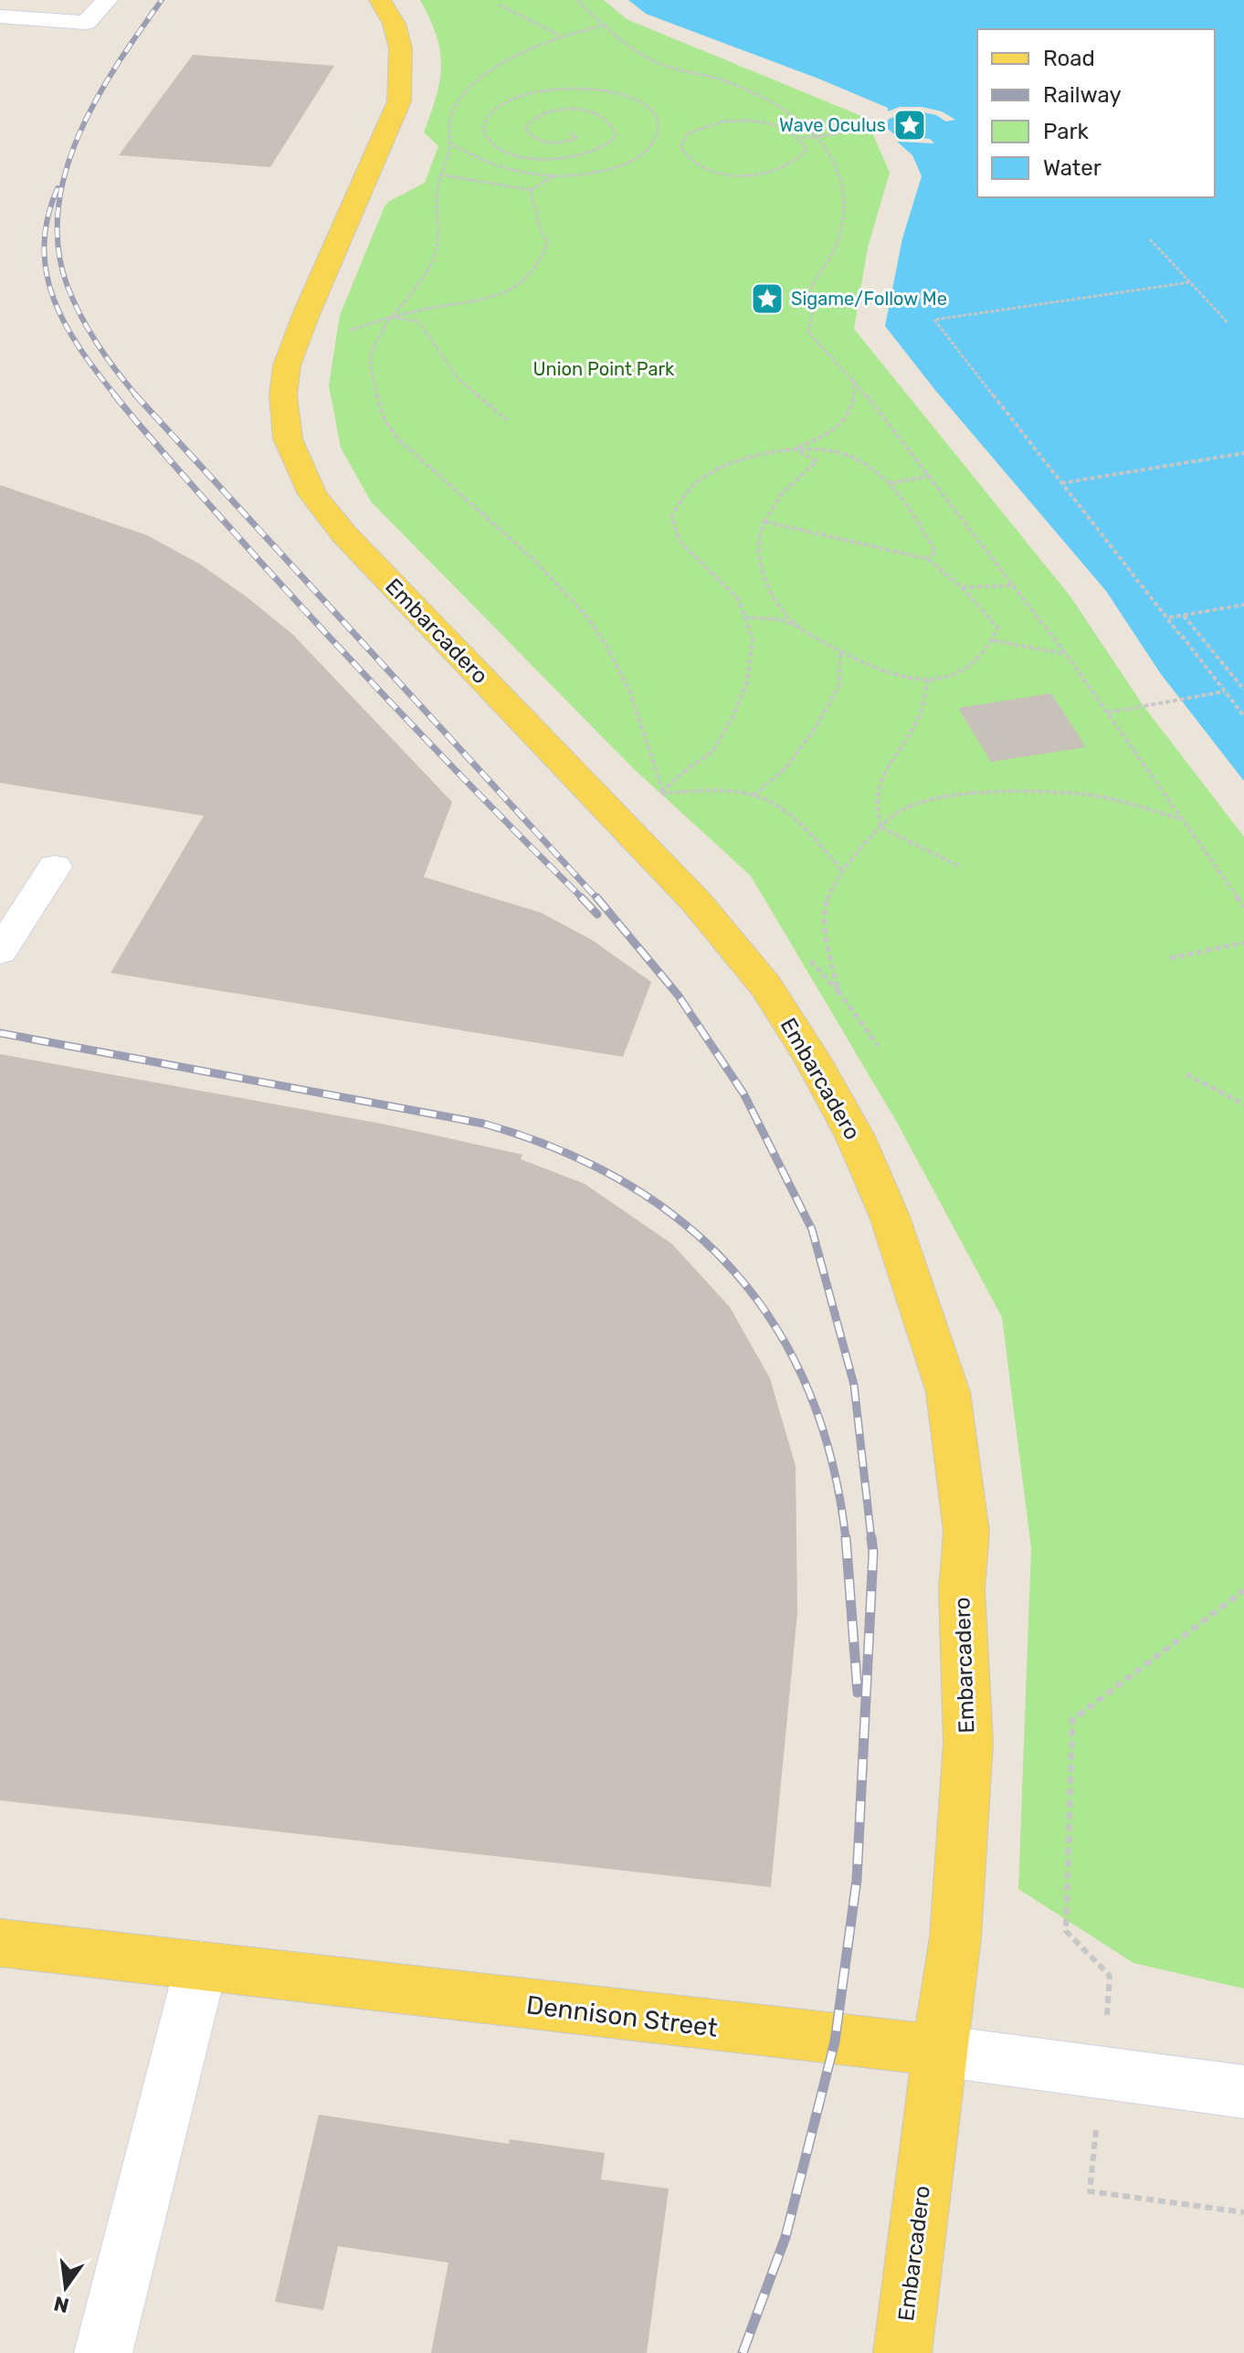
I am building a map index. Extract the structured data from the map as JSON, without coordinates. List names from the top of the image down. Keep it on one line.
{"streets":{"main road":["Embarcadero","Dennison Street"]},"crossings":[["Embarcadero","Dennison Street"]],"parks":["Union Point Park"],"places":{"place":["Wave Oculus","Sigame/Follow Me"]},"legend":["Road","Railway","Park","Water"],"north":"bottom"}
